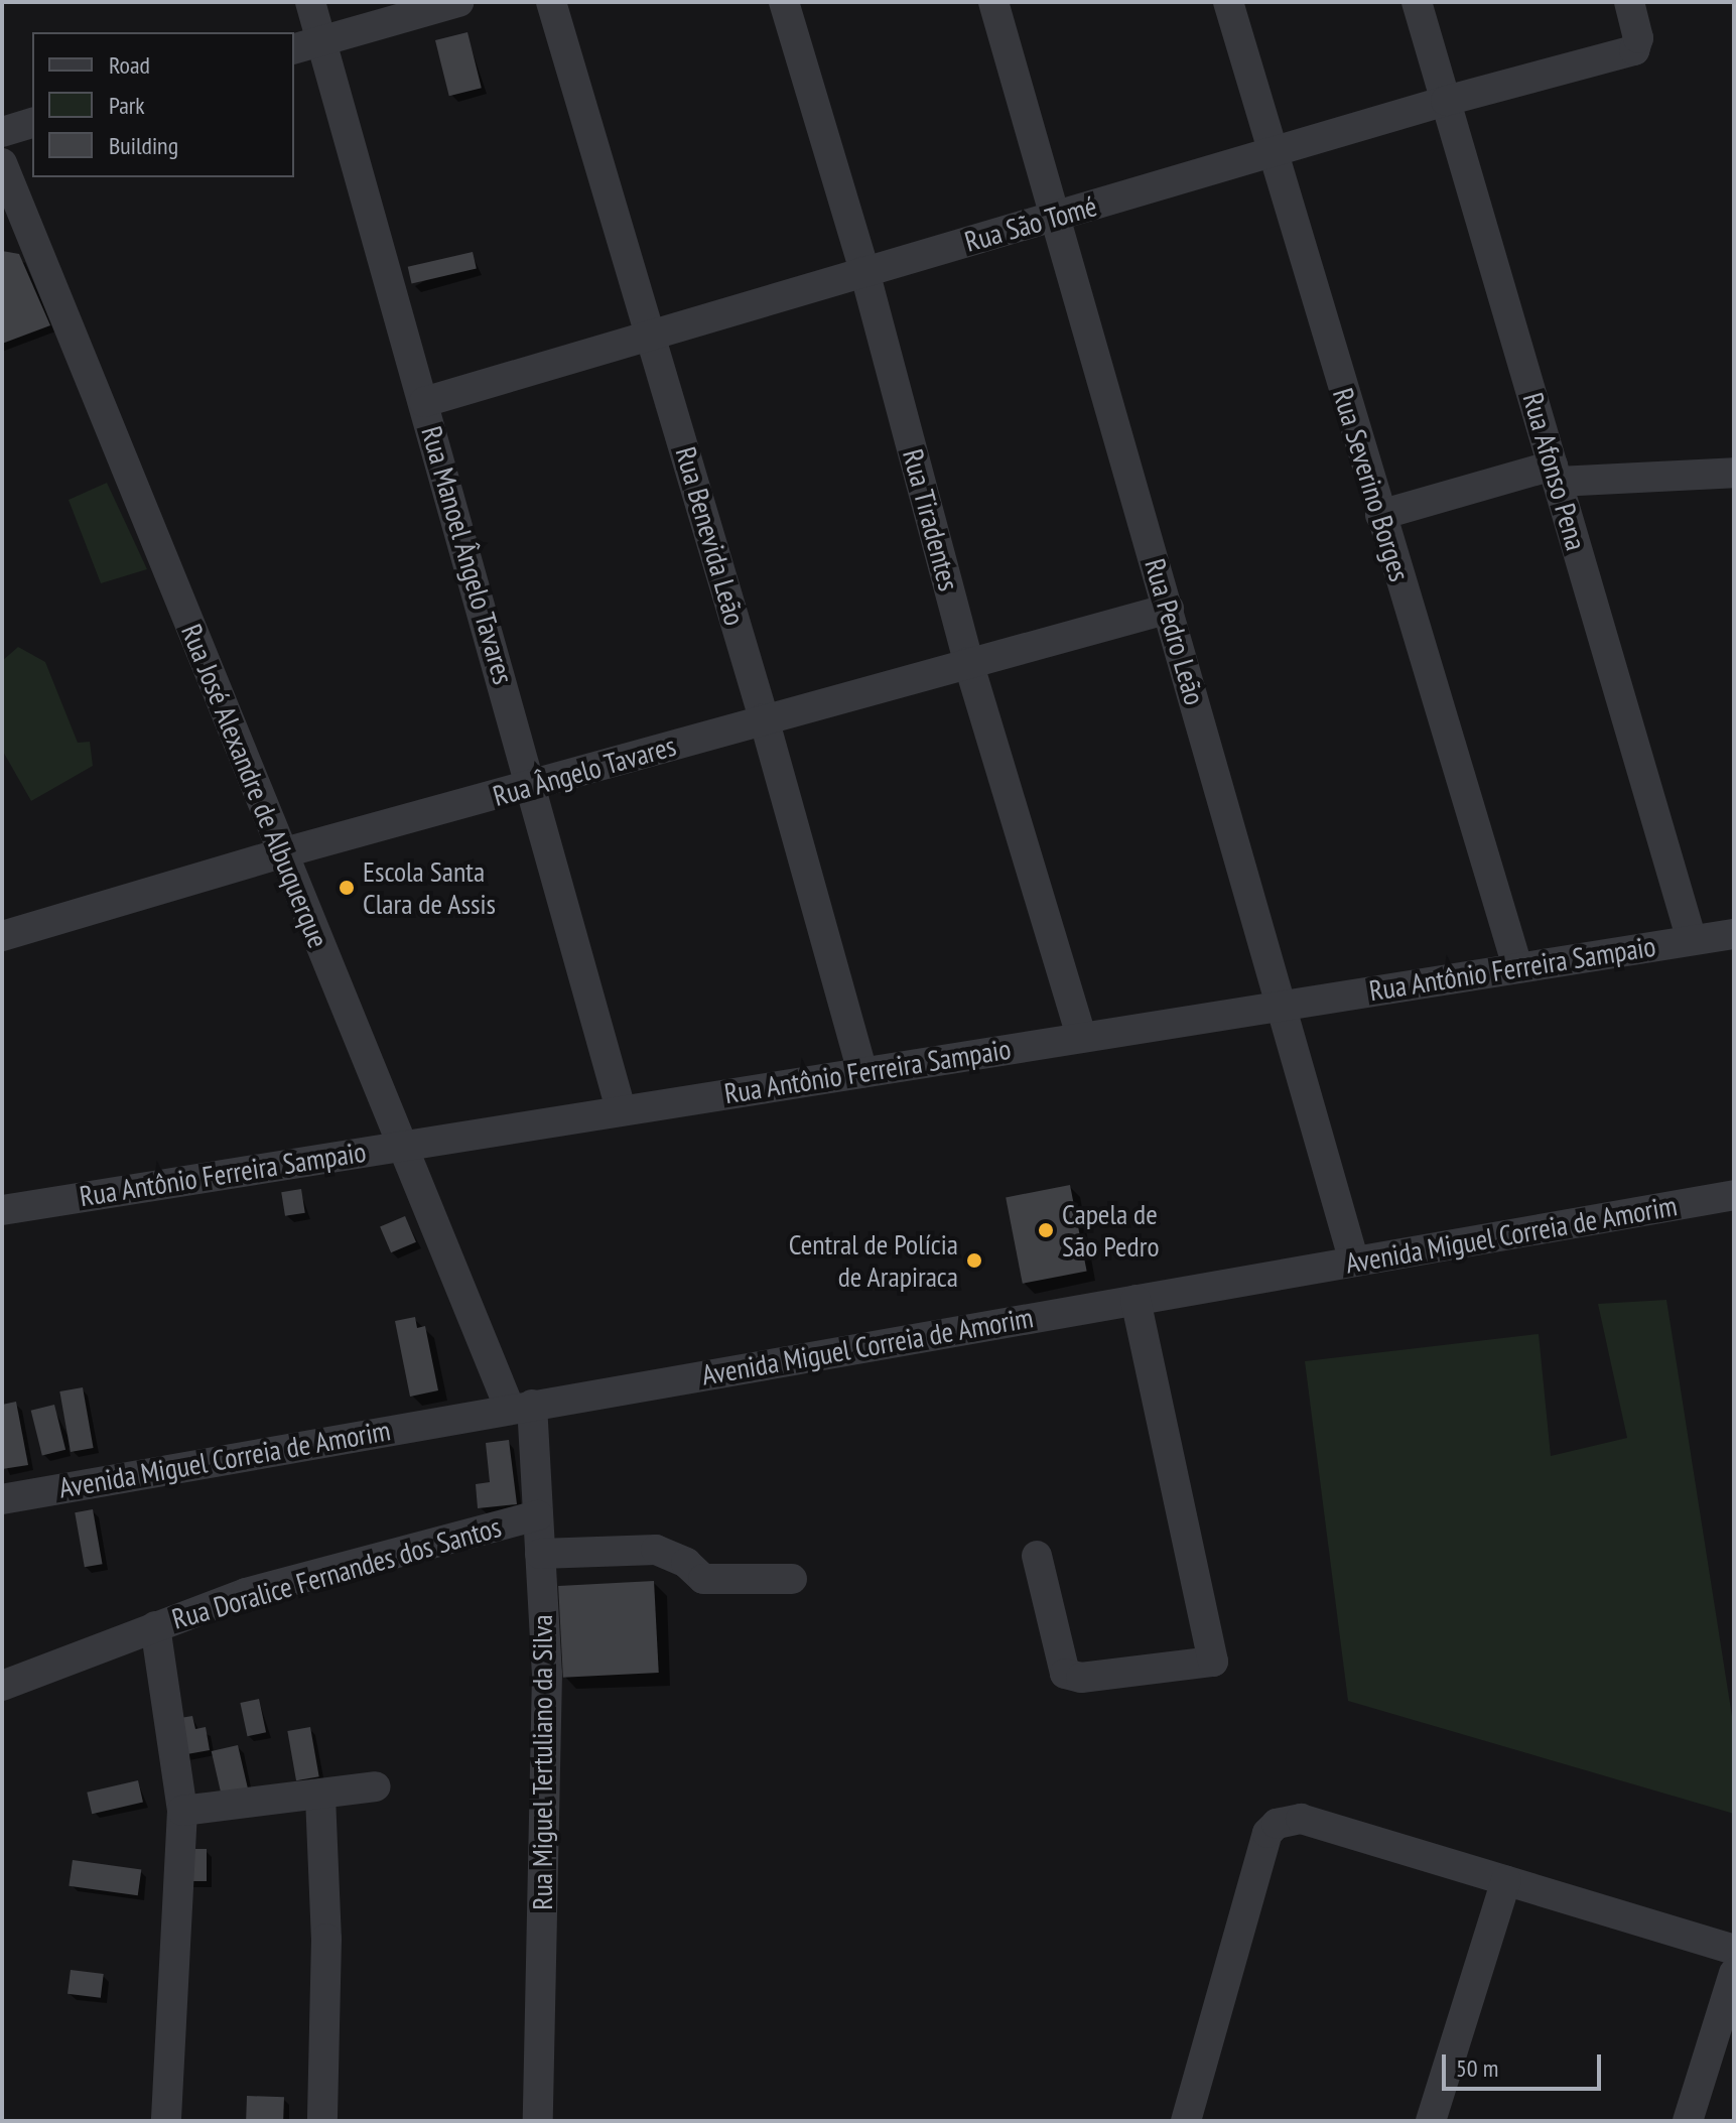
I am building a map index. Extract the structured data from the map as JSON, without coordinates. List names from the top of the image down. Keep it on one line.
{"streets":{"street":["Rua São Tomé","Rua Afonso Pena","Rua Severino Borges","Rua Tiradentes","Rua Benevida Leão","Rua Manoel Ângelo Tavares","Rua Pedro Leão","Rua Ângelo Tavares","Rua José Alexandre de Albuquerque","Rua Antônio Ferreira Sampaio","Avenida Miguel Correia de Amorim","Rua Doralice Fernandes dos Santos","Rua Miguel Tertuliano da Silva"]},"crossings":[["Rua São Tomé","Rua Afonso Pena"],["Rua São Tomé","Rua Severino Borges"],["Rua São Tomé","Rua Tiradentes"],["Rua São Tomé","Rua Benevida Leão"],["Rua São Tomé","Rua Manoel Ângelo Tavares"],["Rua São Tomé","Rua Pedro Leão"],["Rua Afonso Pena","Rua Antônio Ferreira Sampaio"],["Rua Severino Borges","Rua Antônio Ferreira Sampaio"],["Rua Tiradentes","Rua Ângelo Tavares"],["Rua Tiradentes","Rua Antônio Ferreira Sampaio"],["Rua Benevida Leão","Rua Ângelo Tavares"],["Rua Benevida Leão","Rua Antônio Ferreira Sampaio"],["Rua Manoel Ângelo Tavares","Rua Ângelo Tavares"],["Rua Manoel Ângelo Tavares","Rua Antônio Ferreira Sampaio"],["Rua Pedro Leão","Rua Ângelo Tavares"],["Rua Pedro Leão","Rua Antônio Ferreira Sampaio"],["Rua Pedro Leão","Avenida Miguel Correia de Amorim"],["Rua Ângelo Tavares","Rua José Alexandre de Albuquerque"],["Rua José Alexandre de Albuquerque","Rua Antônio Ferreira Sampaio"],["Rua José Alexandre de Albuquerque","Avenida Miguel Correia de Amorim"],["Rua José Alexandre de Albuquerque","Rua Miguel Tertuliano da Silva"],["Avenida Miguel Correia de Amorim","Rua Miguel Tertuliano da Silva"],["Rua Doralice Fernandes dos Santos","Rua Miguel Tertuliano da Silva"]],"places":["Escola Santa Clara de Assis","Capela de São Pedro","Central de Polícia de Arapiraca"],"legend":["Road","Park","Building"],"scale_bar":"50 m"}
